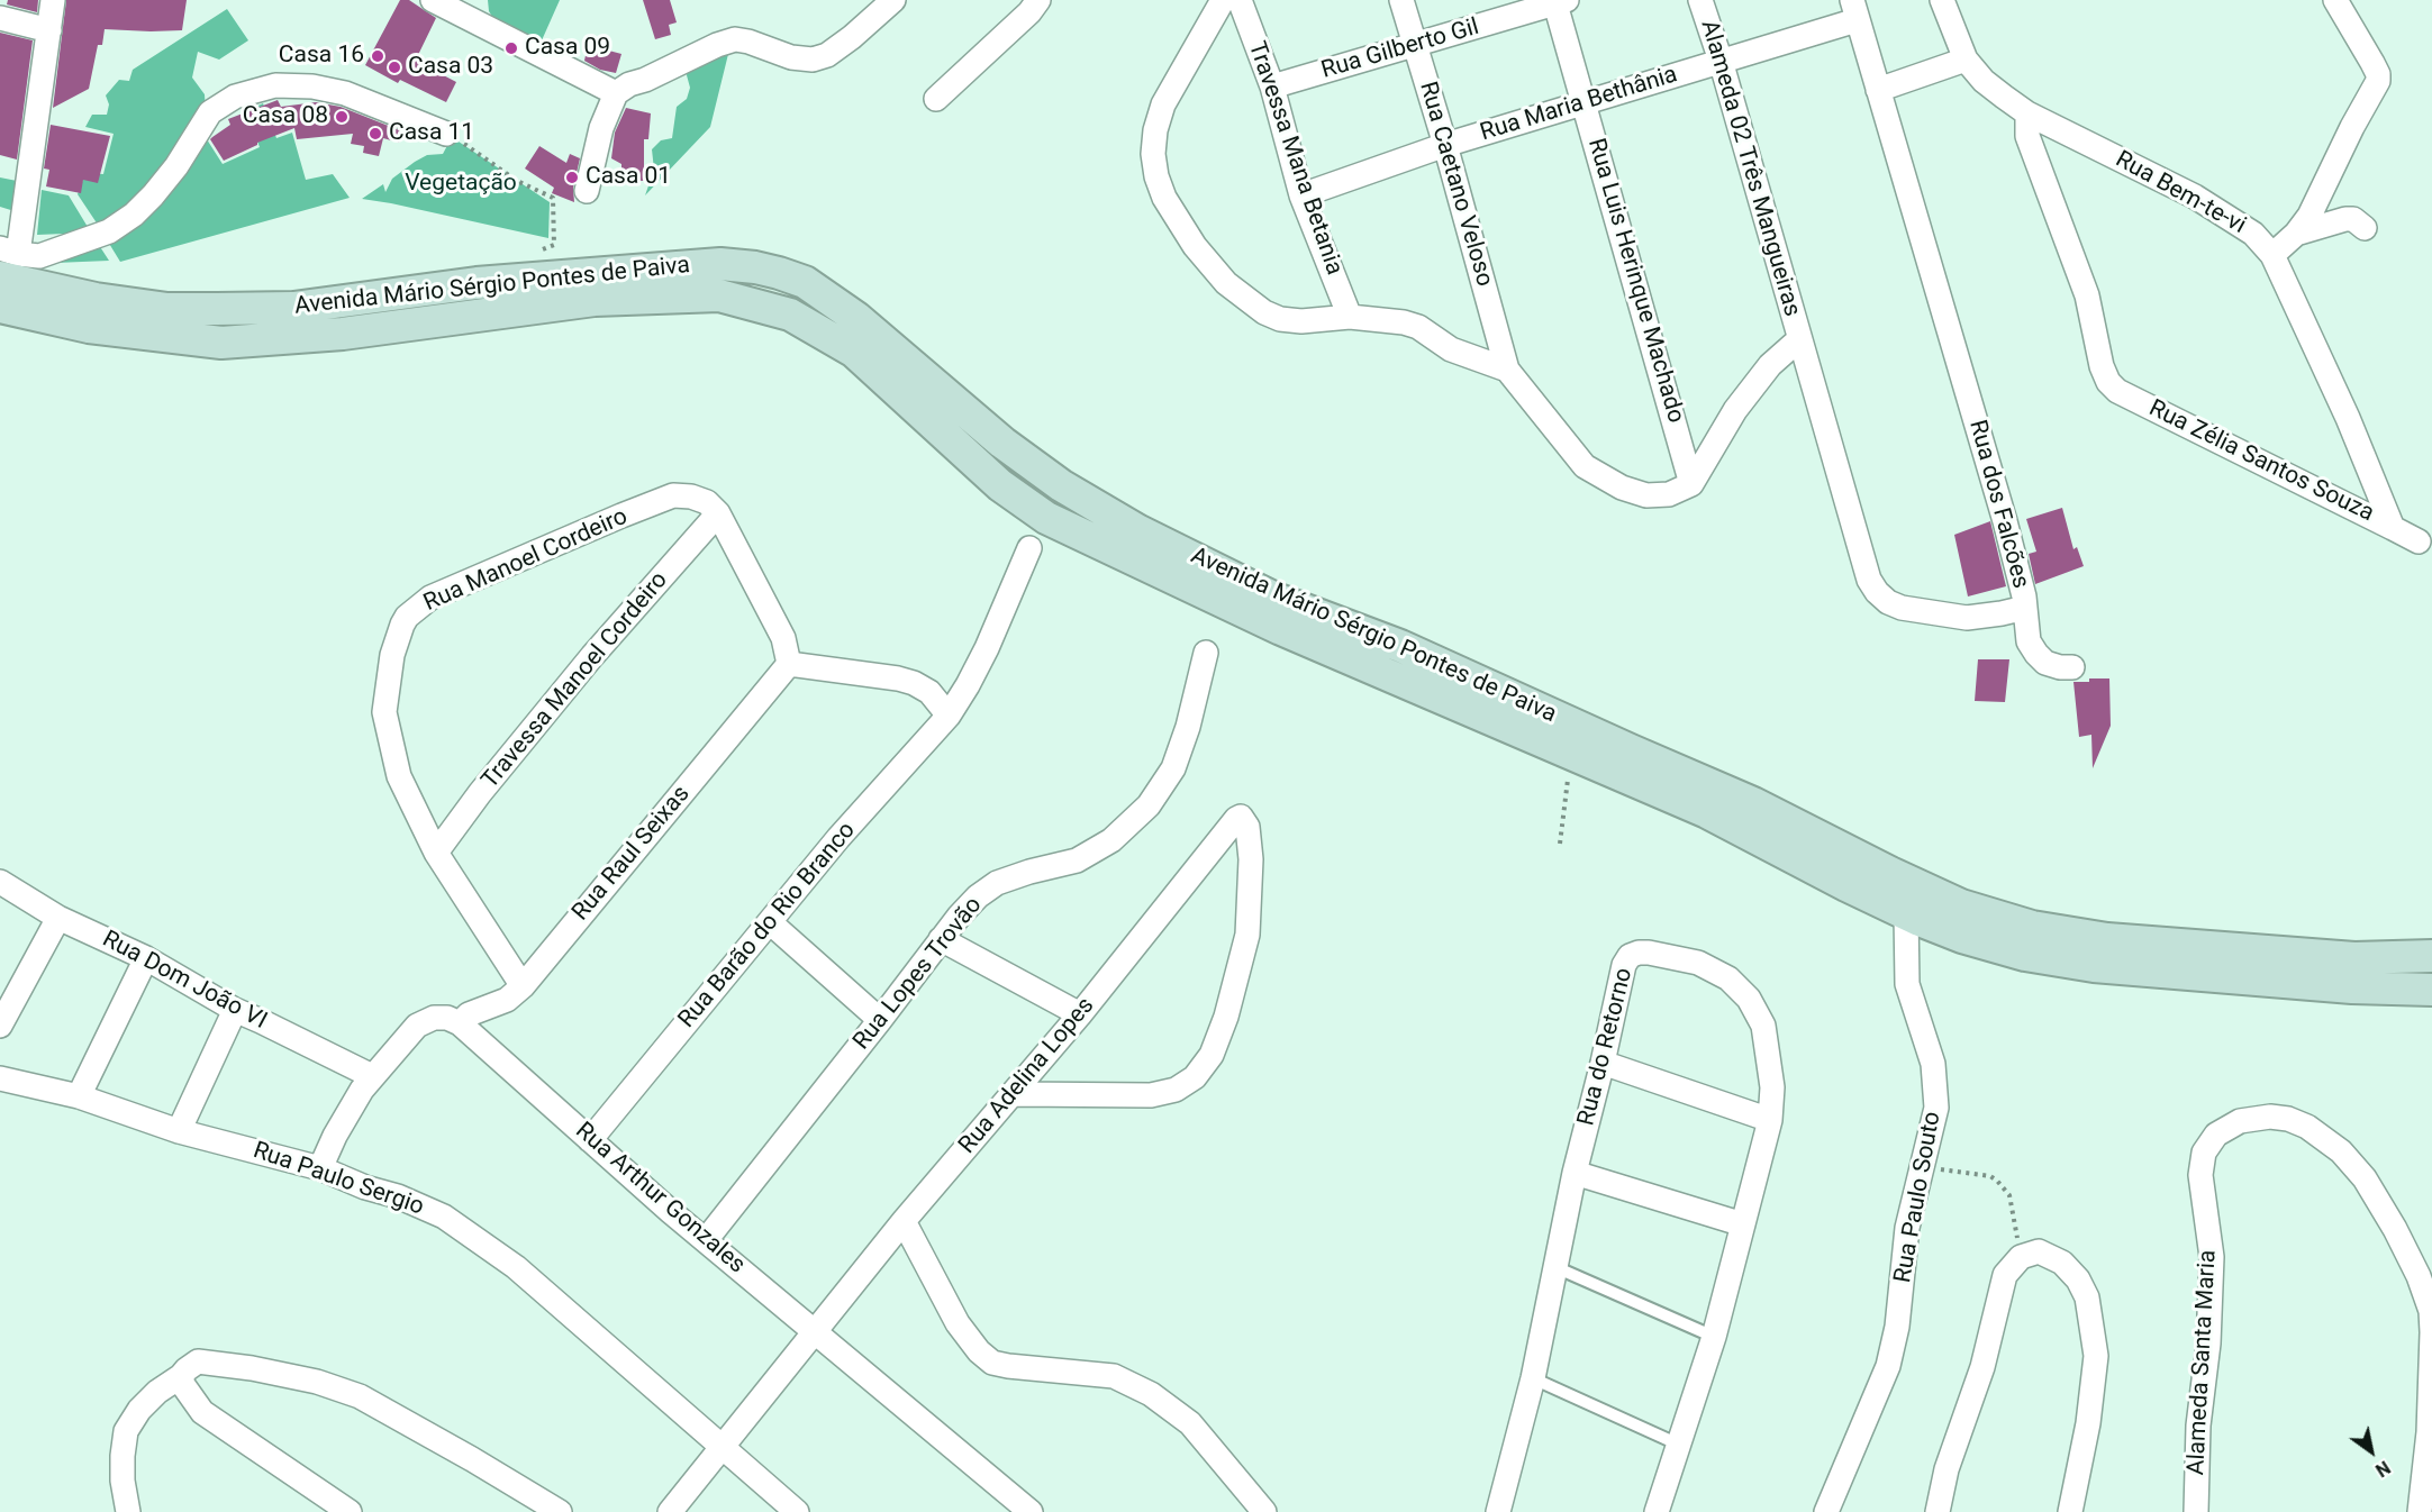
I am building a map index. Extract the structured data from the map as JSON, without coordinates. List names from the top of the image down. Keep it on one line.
{"streets":{"main road":["Avenida Mário Sérgio Pontes de Paiva"],"street":["Rua Gilberto Gil","Rua Maria Bethânia","Travessa Mana Betania","Alameda 02 Três Mangueiras","Rua Caetano Veloso","Rua Bem-te-vi","Rua Luis Herinque Machado","Rua Zélia Santos Souza","Rua dos Falcões","Rua Manoel Cordeiro","Travessa Manoel Cordeiro","Rua Raul Seixas","Rua Barão do Rio Branco","Rua Lopes Trovão","Rua Dom João VI","Rua do Retorno","Rua Adelina Lopes","Rua Paulo Sergio","Rua Paulo Souto","Rua Arthur Gonzales","Alameda Santa Maria"]},"crossings":[["Rua Gilberto Gil","Travessa Mana Betania"],["Rua Gilberto Gil","Rua Caetano Veloso"],["Rua Gilberto Gil","Rua Luis Herinque Machado"],["Rua Maria Bethânia","Travessa Mana Betania"],["Rua Maria Bethânia","Alameda 02 Três Mangueiras"],["Rua Maria Bethânia","Rua Caetano Veloso"],["Rua Maria Bethânia","Rua Luis Herinque Machado"],["Rua Maria Bethânia","Rua dos Falcões"],["Alameda 02 Três Mangueiras","Rua Luis Herinque Machado"],["Alameda 02 Três Mangueiras","Rua dos Falcões"],["Rua Bem-te-vi","Rua Zélia Santos Souza"],["Avenida Mário Sérgio Pontes de Paiva","Rua Paulo Souto"],["Rua Manoel Cordeiro","Travessa Manoel Cordeiro"],["Rua Manoel Cordeiro","Rua Raul Seixas"],["Rua Raul Seixas","Rua Arthur Gonzales"],["Rua Barão do Rio Branco","Rua Arthur Gonzales"],["Rua Lopes Trovão","Rua Arthur Gonzales"],["Rua Adelina Lopes","Rua Paulo Sergio"],["Rua Adelina Lopes","Rua Arthur Gonzales"]],"parks":["Vegetação"],"places":["Casa 09","Casa 16","Casa 03","Casa 08","Casa 11","Casa 01"],"north":"bottom right"}
